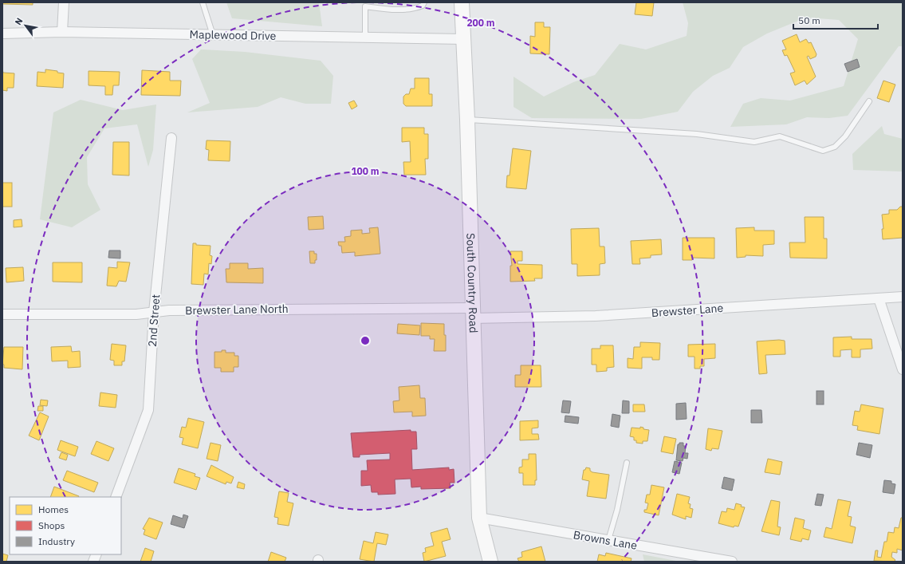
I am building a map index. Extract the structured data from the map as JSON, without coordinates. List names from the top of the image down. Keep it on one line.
{"streets":{"main road":["South Country Road"],"street":["Maplewood Drive","Brewster Lane North","Brewster Lane","2nd Street","Browns Lane"]},"crossings":[["Maplewood Drive","South Country Road"],["South Country Road","Brewster Lane North"],["South Country Road","Brewster Lane"],["South Country Road","Browns Lane"],["Brewster Lane North","Brewster Lane"],["Brewster Lane North","2nd Street"]],"legend":["Homes","Shops","Industry"],"scale_bar":"50 m","north":"top left","rings":["200 m","100 m"]}
